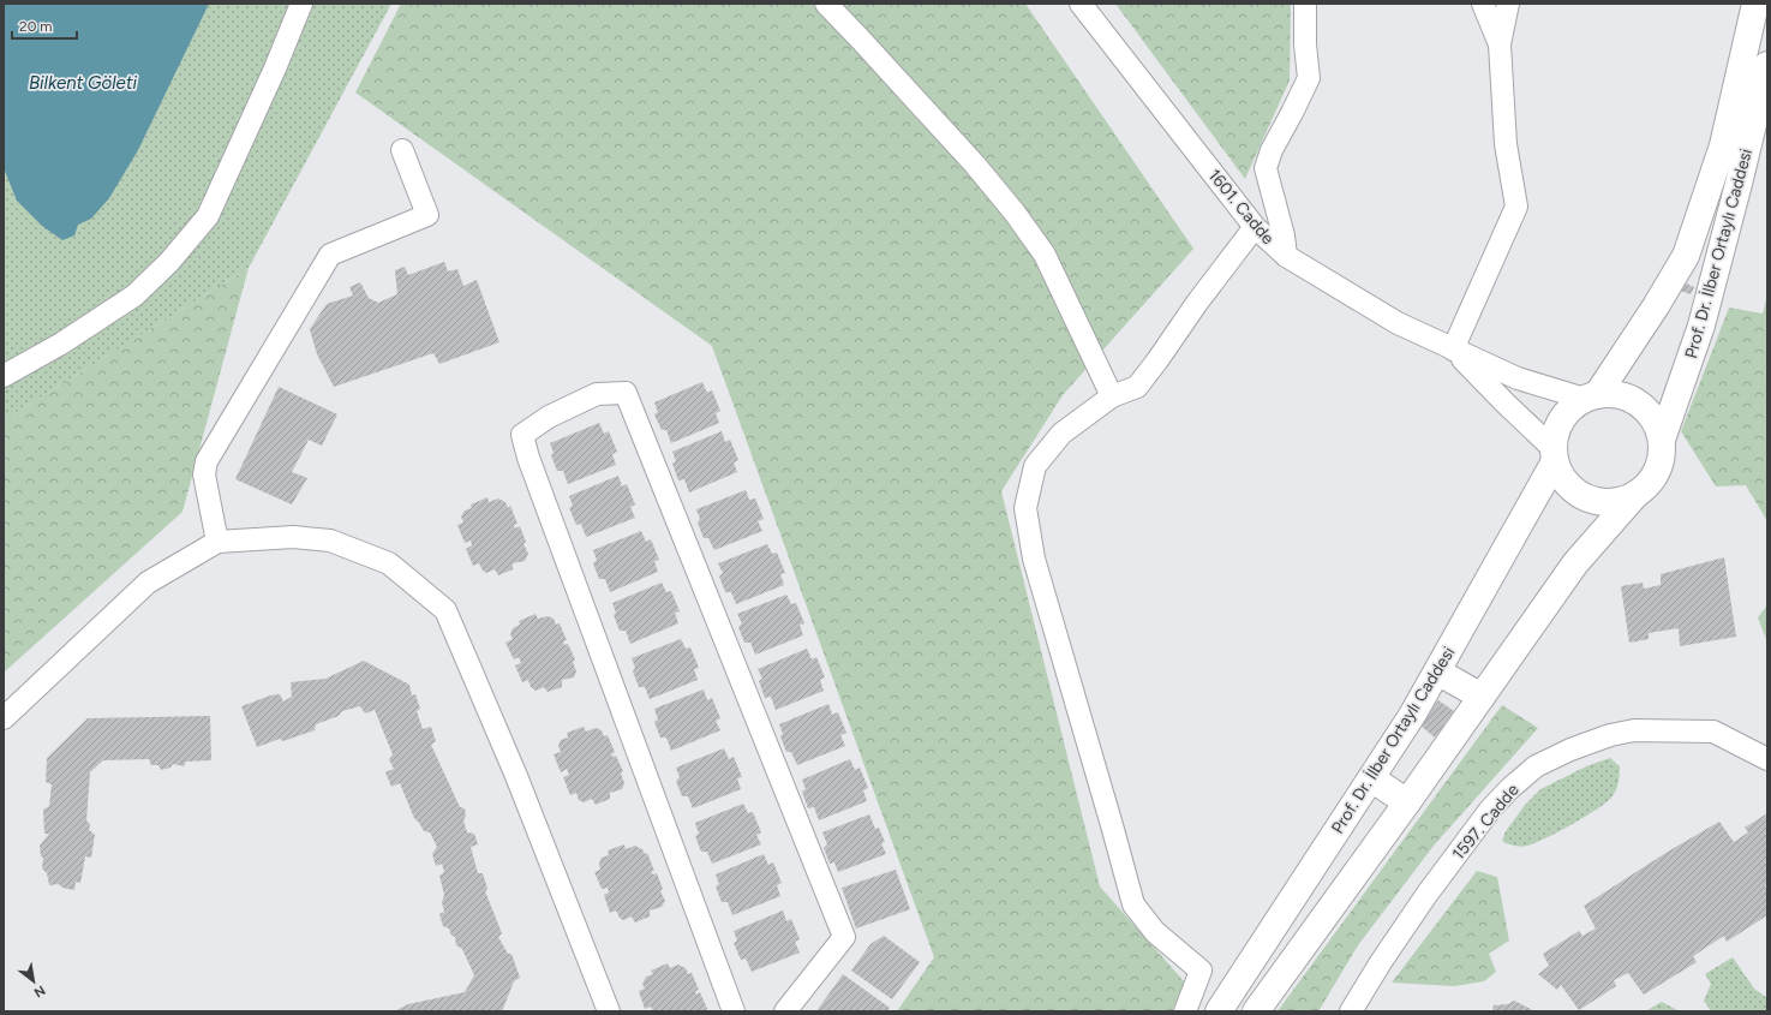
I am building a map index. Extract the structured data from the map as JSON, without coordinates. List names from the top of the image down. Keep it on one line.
{"streets":{"street":["1601. Cadde","Prof. Dr. İlber Ortaylı Caddesi","1597. Cadde"]},"crossings":[["1601. Cadde","Prof. Dr. İlber Ortaylı Caddesi"]],"water":["Bilkent Göleti"],"scale_bar":"20 m","north":"bottom right"}
